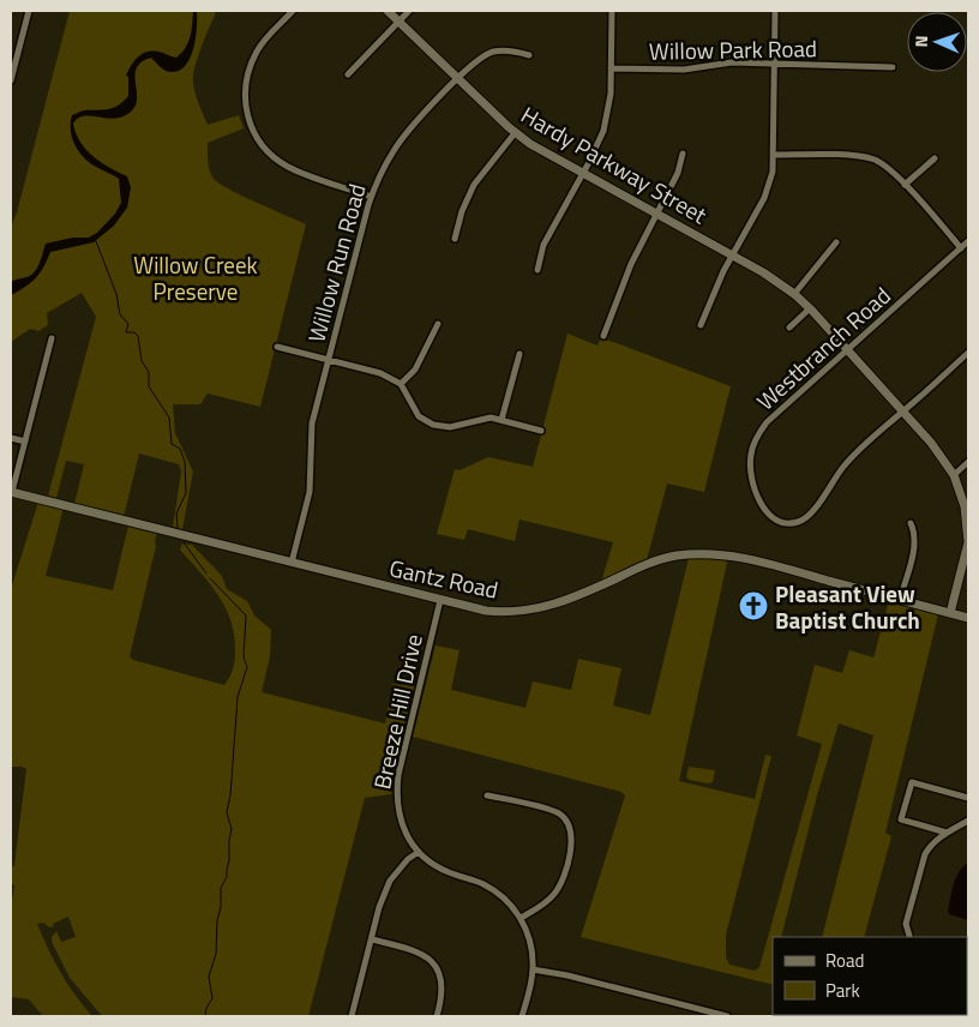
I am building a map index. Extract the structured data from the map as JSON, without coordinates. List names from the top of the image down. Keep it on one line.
{"streets":{"main road":["Hardy Parkway Street","Gantz Road"],"street":["Willow Park Road","Willow Run Road","Westbranch Road","Breeze Hill Drive"]},"crossings":[["Hardy Parkway Street","Willow Run Road"],["Hardy Parkway Street","Westbranch Road"],["Hardy Parkway Street","Gantz Road"],["Willow Run Road","Gantz Road"],["Gantz Road","Breeze Hill Drive"]],"parks":["Willow Creek Preserve"],"places":{"church":["Pleasant View Baptist Church"]},"legend":["Road","Park"],"north":"left"}
